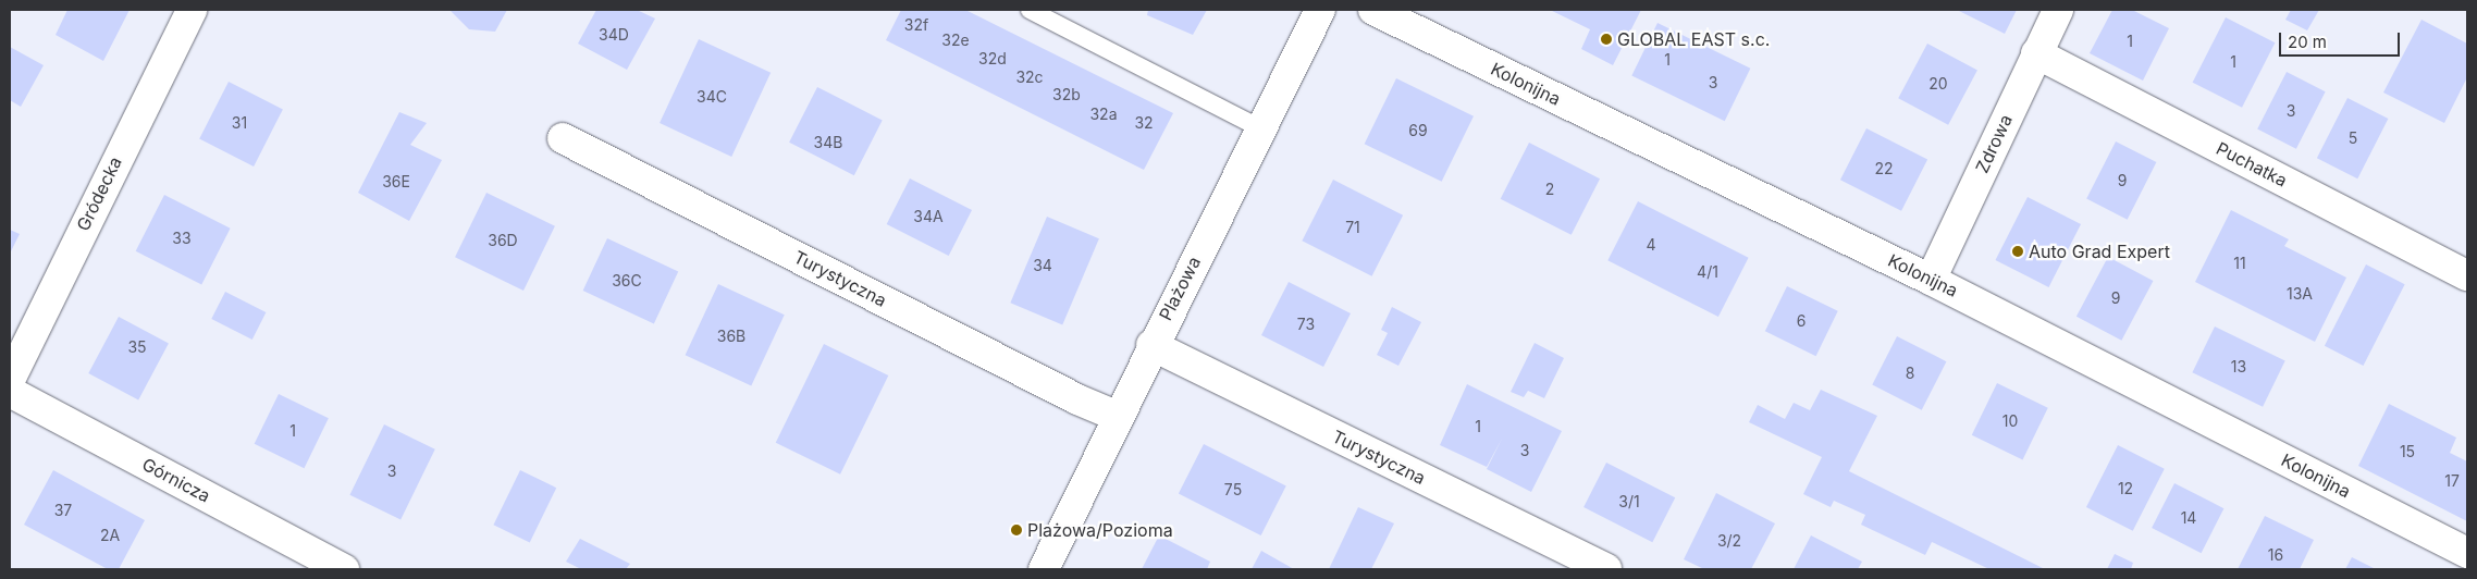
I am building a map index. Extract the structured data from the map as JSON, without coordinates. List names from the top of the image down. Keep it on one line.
{"streets":{"street":["Kolonijna","Zdrowa","Puchatka","Gródecka","Turystyczna","Plażowa","Górnicza"]},"crossings":[["Kolonijna","Zdrowa"],["Zdrowa","Puchatka"],["Turystyczna","Plażowa"]],"places":["GLOBAL EAST s.c.","Auto Grad Expert","Plażowa/Pozioma"],"house_numbers":["32f","34D","32e","1","32d","1","1","32c","3","20","32b","34C","3","32a","31","32","69","5","34B","22","9","36E","2","34A","71","33","36D","4","11","34","4/1","36C","13A","9","6","73","36B","35","13","8","10","1","1","3","15","3","17","12","75","3/1","37","14","2A","3/2","16"],"scale_bar":"20 m"}
